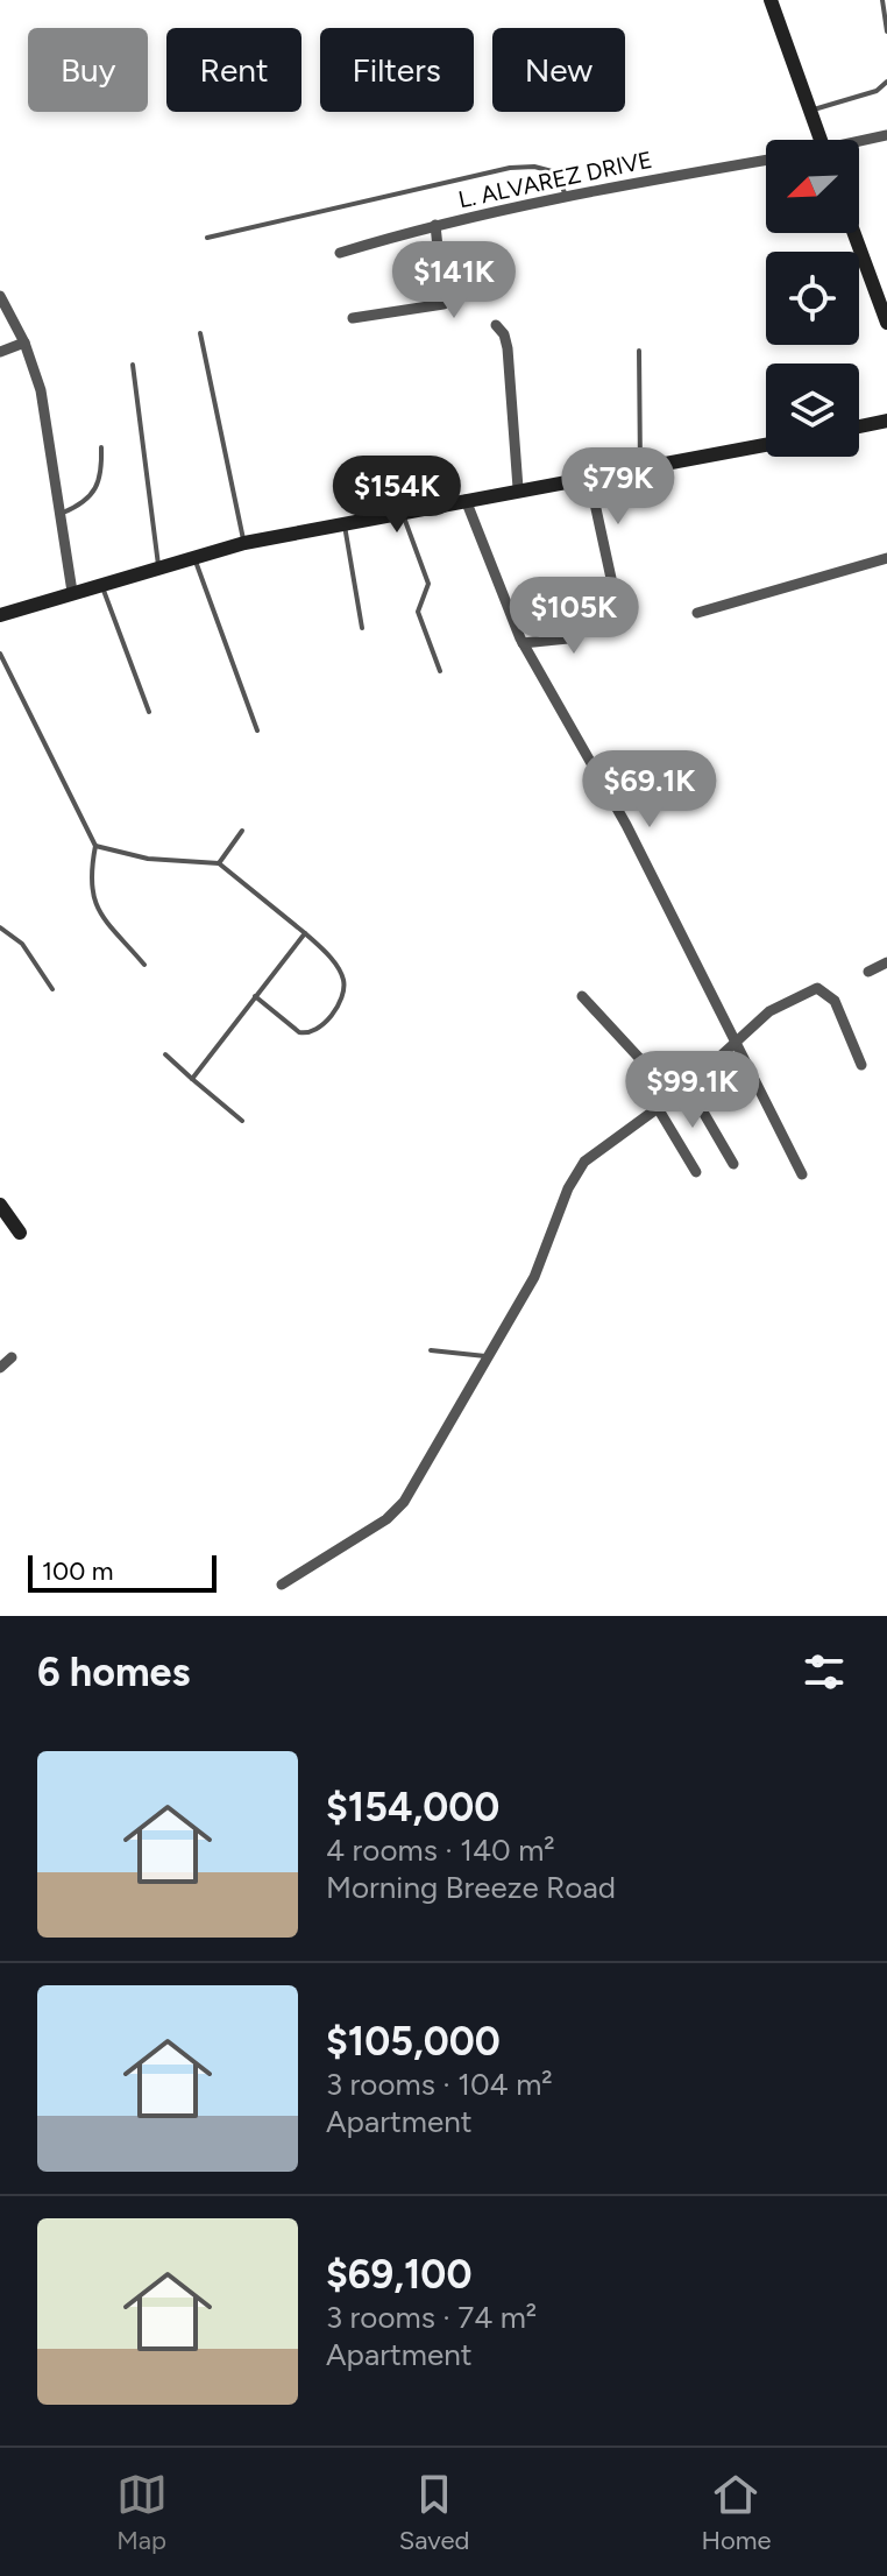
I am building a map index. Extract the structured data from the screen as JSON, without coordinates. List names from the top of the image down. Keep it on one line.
{"streets":{"street":["L. ALVAREZ DRIVE"]},"scale_bar":"100 m","north":"bottom left","page":{"chip":["Buy","Rent","Filters","New"],"price":["$141K","$79K","$154K","$105K","$69.1K","$99.1K"],"scale":"100 m","heading":"6 homes","list":[{"name":"$154,000","note":"4 rooms · 140 m² · Morning Breeze Road"},{"name":"$105,000","note":"3 rooms · 104 m² · Apartment"},{"name":"$69,100","note":"3 rooms · 74 m² · Apartment"}],"tabs":["Map","Saved","Home"]}}
